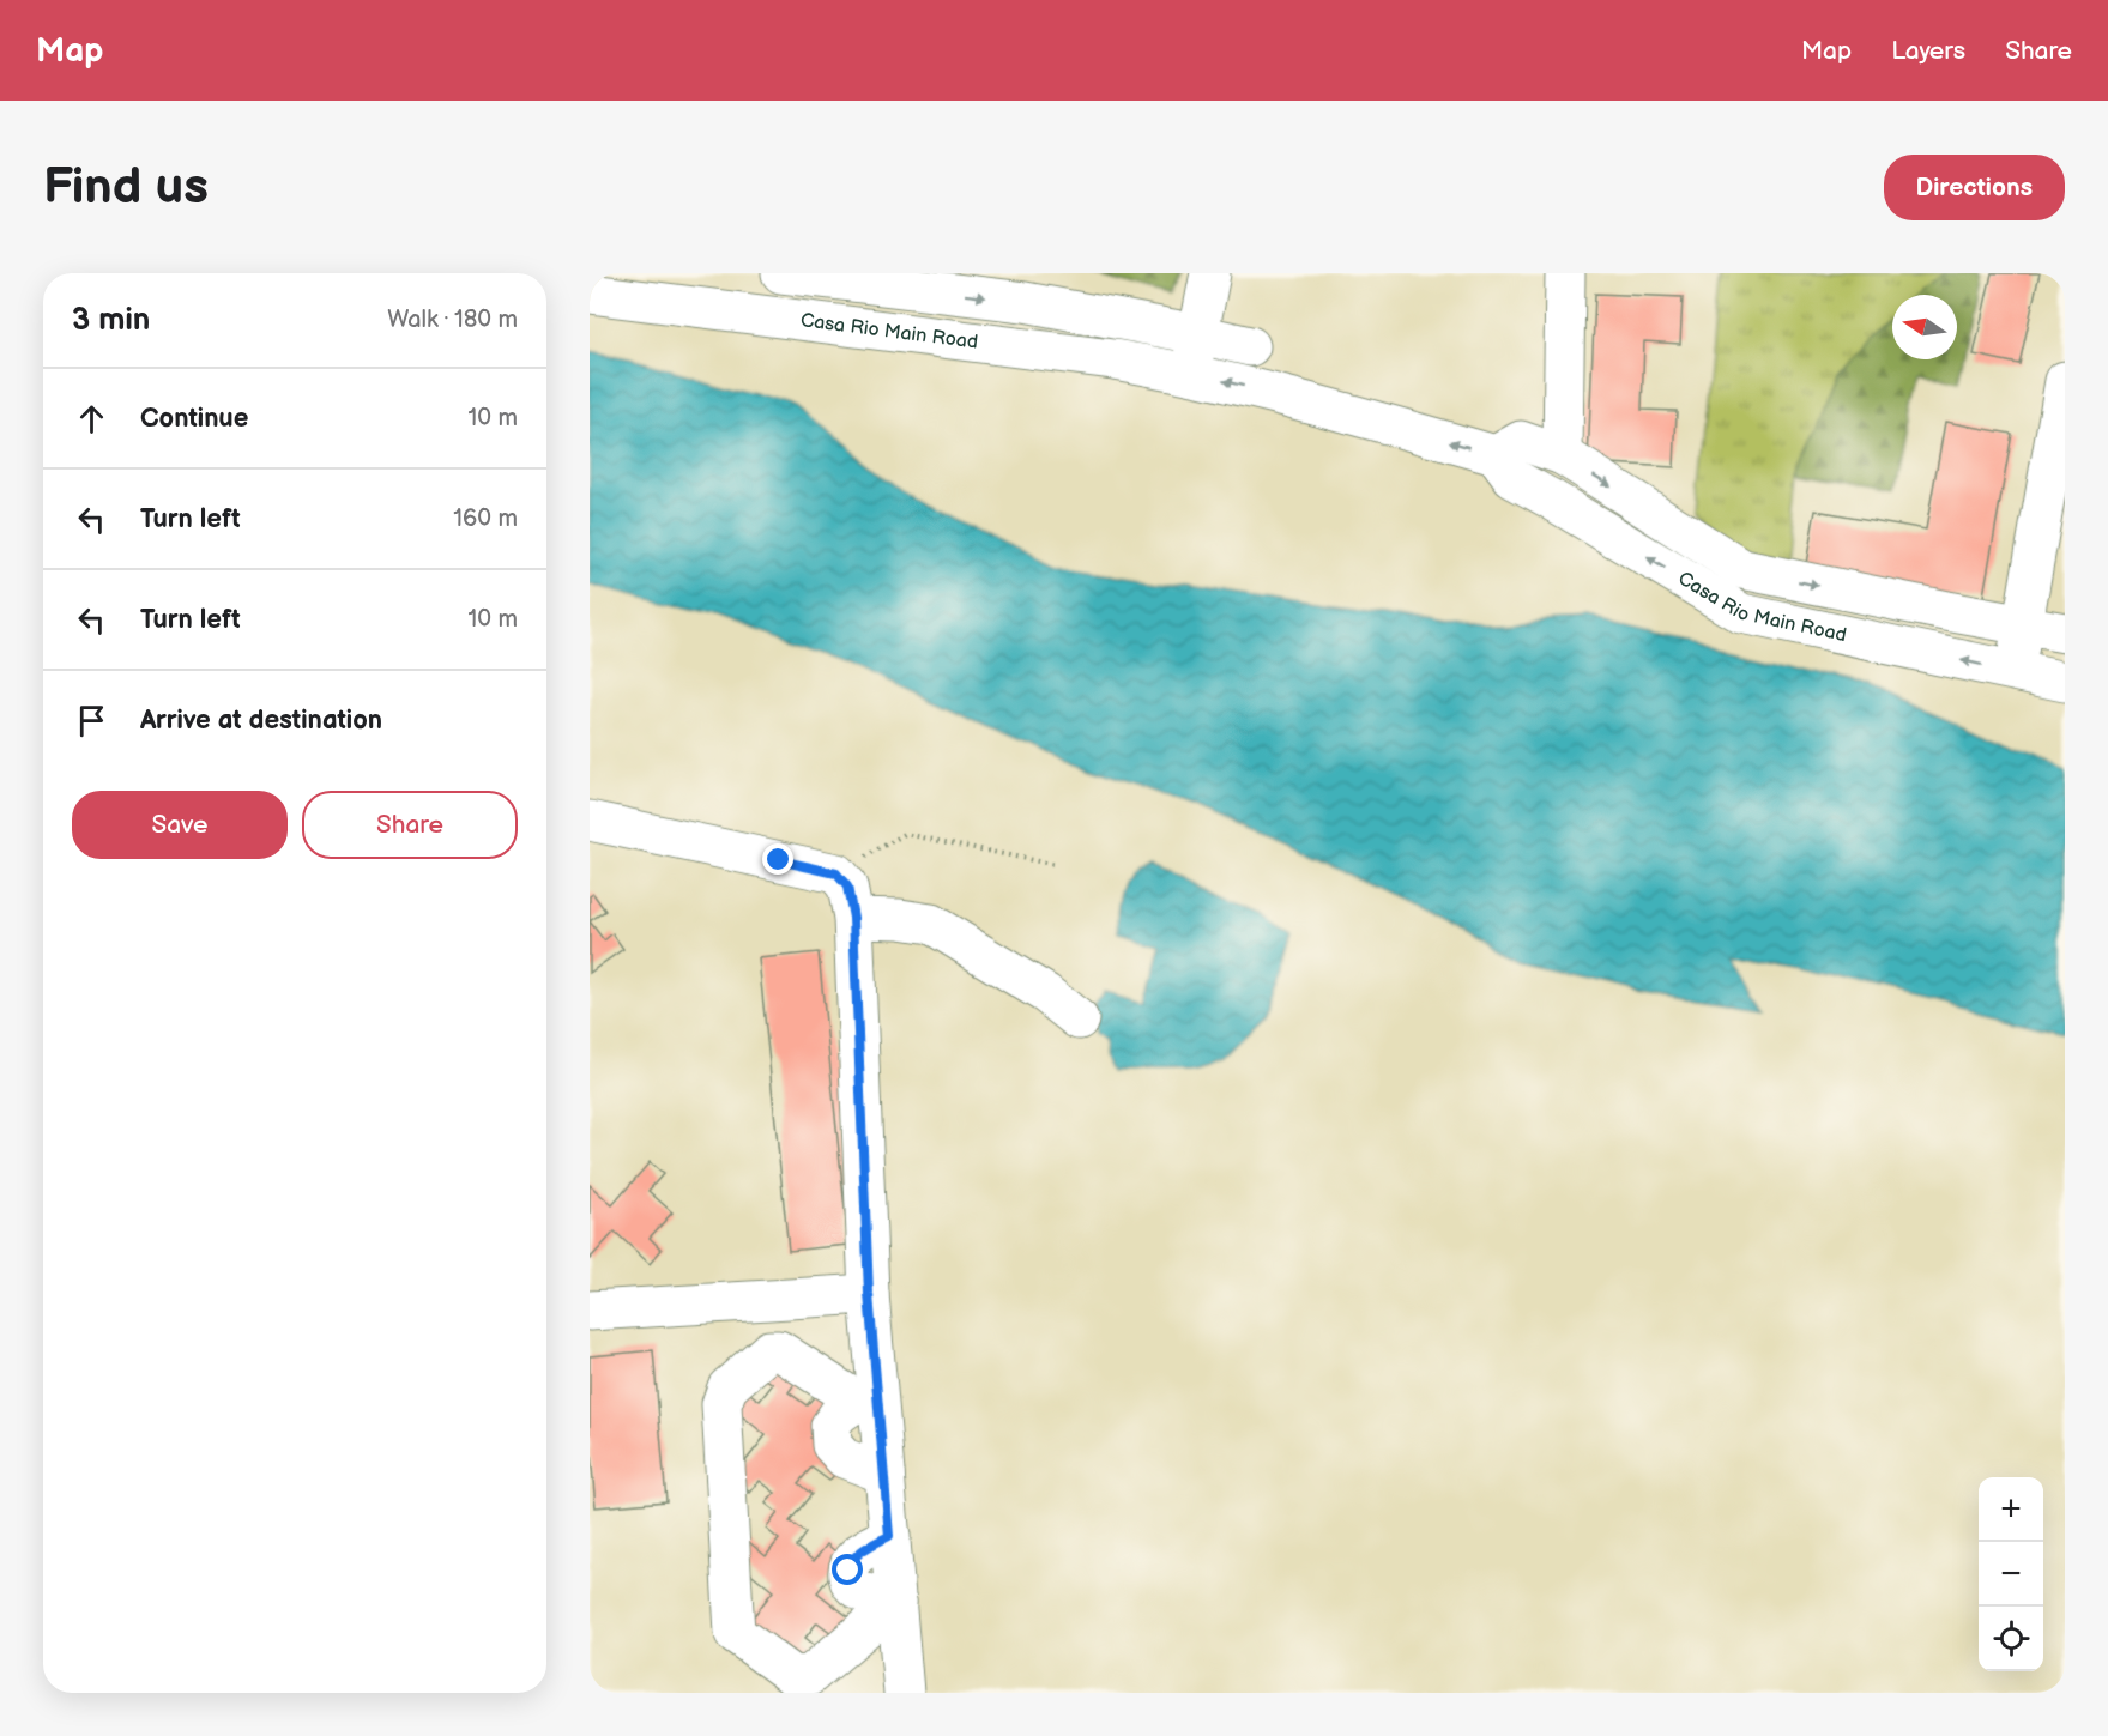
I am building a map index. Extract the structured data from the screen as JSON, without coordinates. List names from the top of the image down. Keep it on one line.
{"streets":{"street":["Casa Rio Main Road"]},"north":"left","page":{"header":"Map","nav":["Map","Layers","Share"],"buttons":["Directions",["Save","Share"]],"title":"Find us","heading":["3 min","Walk · 180 m"],"list":[["Continue","10 m"],["Turn left","160 m"],["Turn left","10 m"],"Arrive at destination"],"map_buttons":["+","−"]}}
